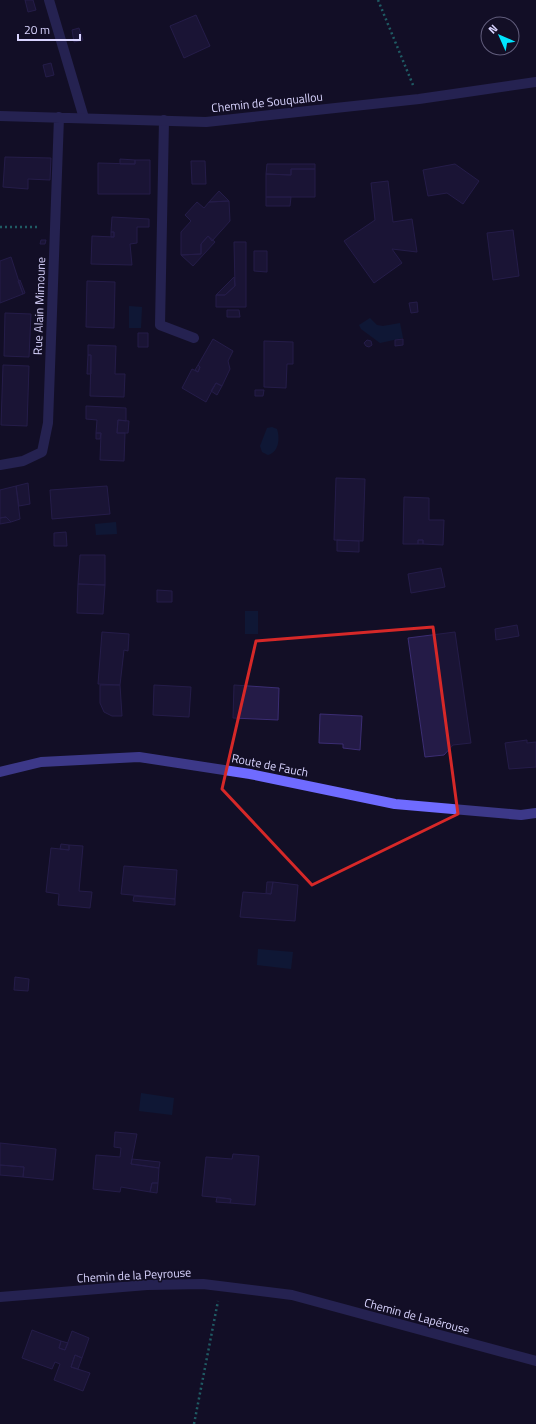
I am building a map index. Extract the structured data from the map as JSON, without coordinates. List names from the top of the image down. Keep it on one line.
{"streets":{"street":["Chemin de Souquallou","Rue Alain Mimoune","Route de Fauch","Chemin de la Peyrouse","Chemin de Lapérouse"]},"crossings":[["Chemin de Souquallou","Rue Alain Mimoune"],["Chemin de la Peyrouse","Chemin de Lapérouse"]],"scale_bar":"20 m","north":"top left"}
